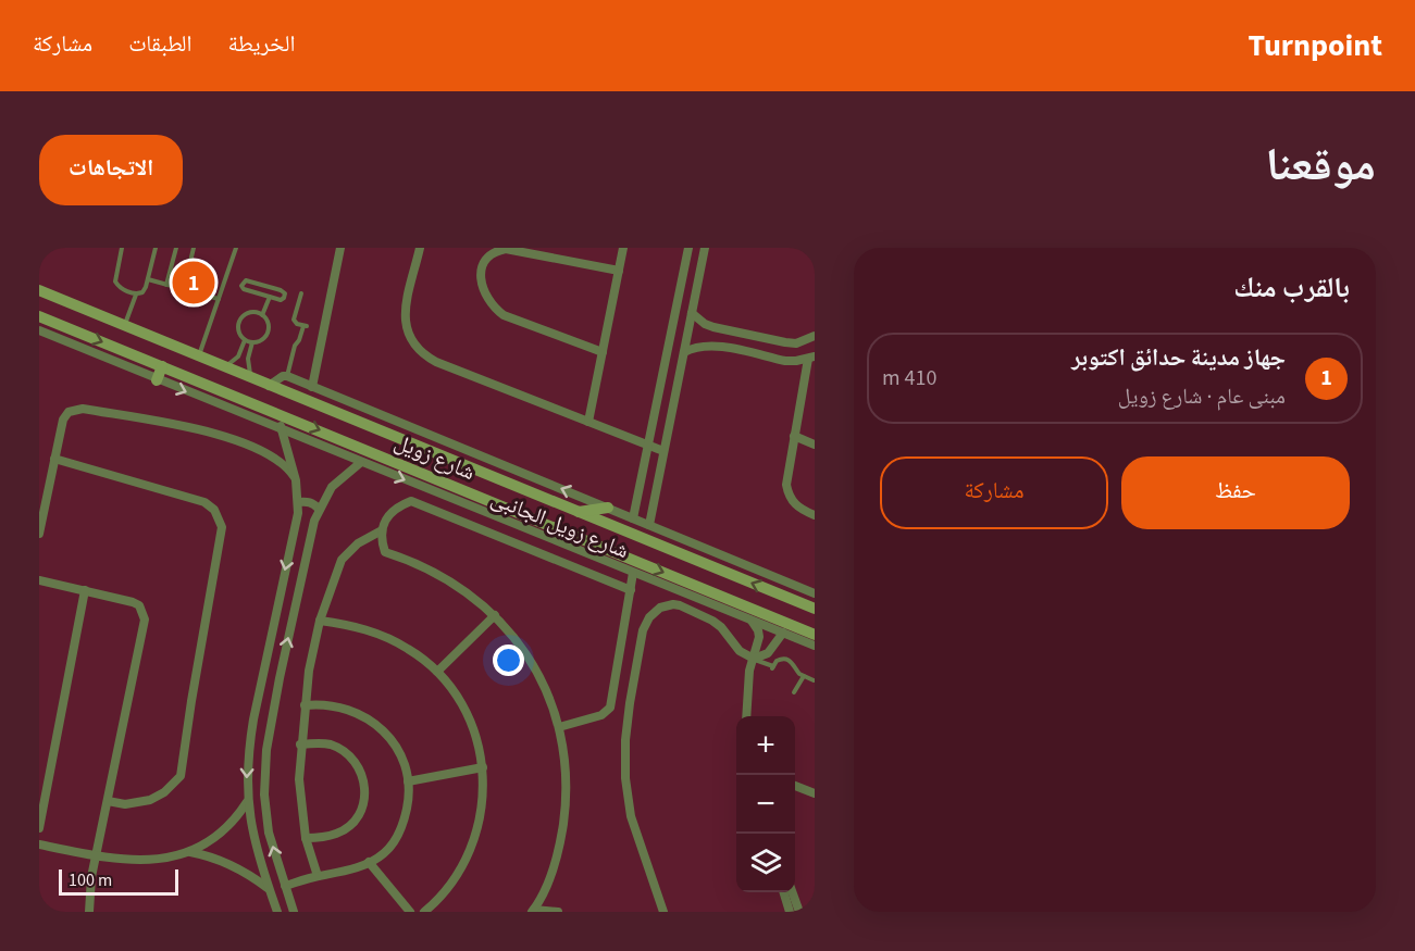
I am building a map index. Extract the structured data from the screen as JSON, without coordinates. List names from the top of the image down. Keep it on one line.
{"streets":{"main road":["شارع زويل"],"street":["شارع زويل الجانبى"]},"crossings":[["شارع زويل","شارع زويل الجانبى"]],"scale_bar":"100 m","page":{"header":"Turnpoint","nav":["الخريطة","الطبقات","مشاركة"],"title":"موقعنا","buttons":["الاتجاهات",["حفظ","مشاركة"]],"heading":"بالقرب منك","pins":"1","list":[{"mark":"1","name":"جهاز مدينة حدائق اكتوبر","note":"مبنى عام · شارع زويل","value":"410 m"}],"map_buttons":["+","−"],"scale":"100 m"}}
